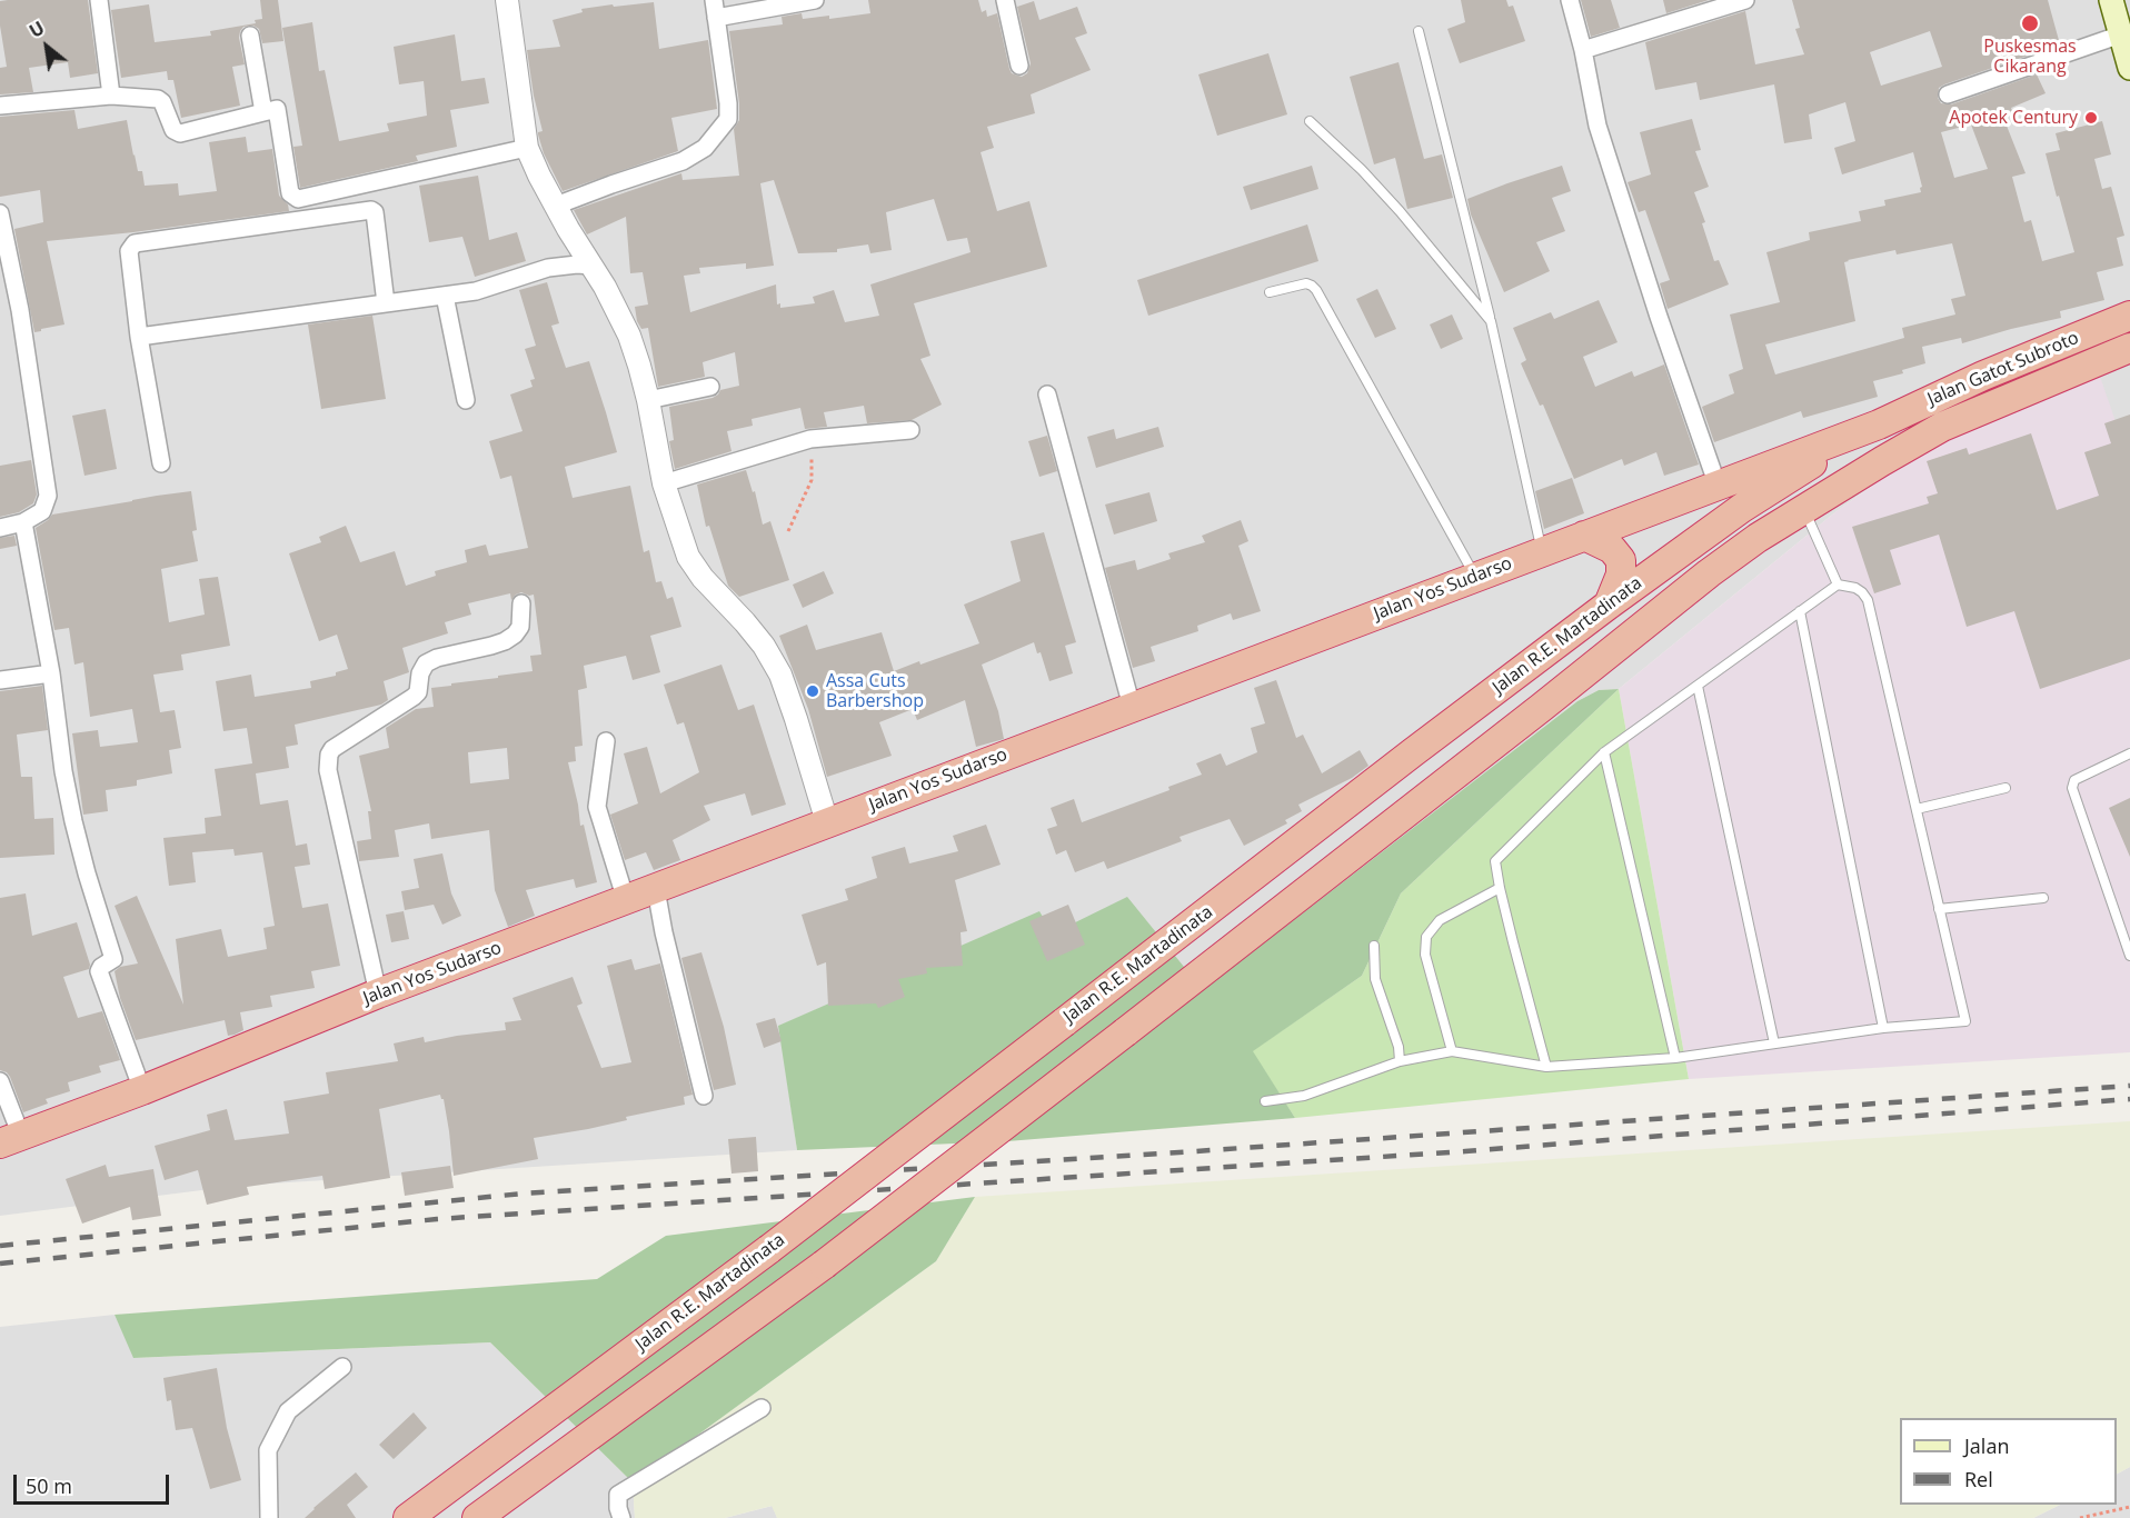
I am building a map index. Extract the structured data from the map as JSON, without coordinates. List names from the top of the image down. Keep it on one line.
{"streets":{"highway":["Jalan Gatot Subroto","Jalan Yos Sudarso","Jalan R.E. Martadinata"]},"crossings":[["Jalan Gatot Subroto","Jalan Yos Sudarso"],["Jalan Gatot Subroto","Jalan R.E. Martadinata"],["Jalan Yos Sudarso","Jalan R.E. Martadinata"]],"places":["Puskesmas Cikarang","Apotek Century","Assa Cuts Barbershop"],"legend":["Jalan","Rel"],"scale_bar":"50 m","north":"top left"}
